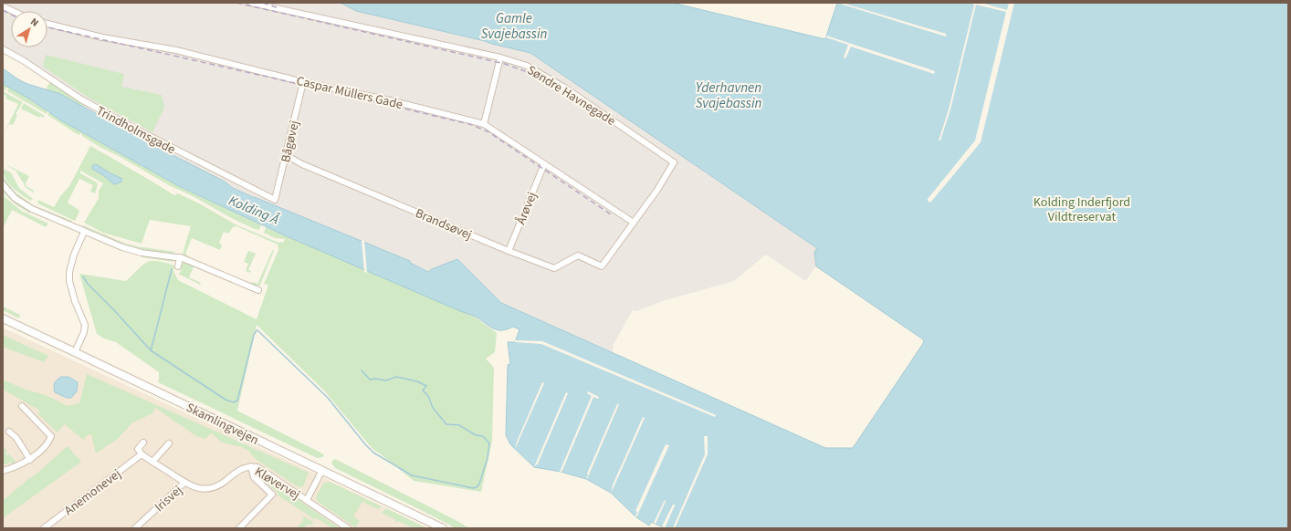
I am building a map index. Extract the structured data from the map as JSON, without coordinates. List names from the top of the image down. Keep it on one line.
{"streets":{"street":["Caspar Müllers Gade","Søndre Havnegade","Trindholmsgade","Bågøvej","Årøvej","Brandsøvej","Skamlingvejen","Kløvervej","Anemonevej","Irisvej"]},"crossings":[["Caspar Müllers Gade","Søndre Havnegade"],["Caspar Müllers Gade","Bågøvej"],["Caspar Müllers Gade","Årøvej"],["Søndre Havnegade","Brandsøvej"],["Trindholmsgade","Bågøvej"],["Bågøvej","Brandsøvej"],["Årøvej","Brandsøvej"],["Skamlingvejen","Kløvervej"],["Kløvervej","Anemonevej"],["Kløvervej","Irisvej"]],"water":["Gamle Svajebassin","Yderhavnen Svajebassin","Kolding Å"],"parks":["Kolding Inderfjord Vildtreservat"],"north":"top right"}
